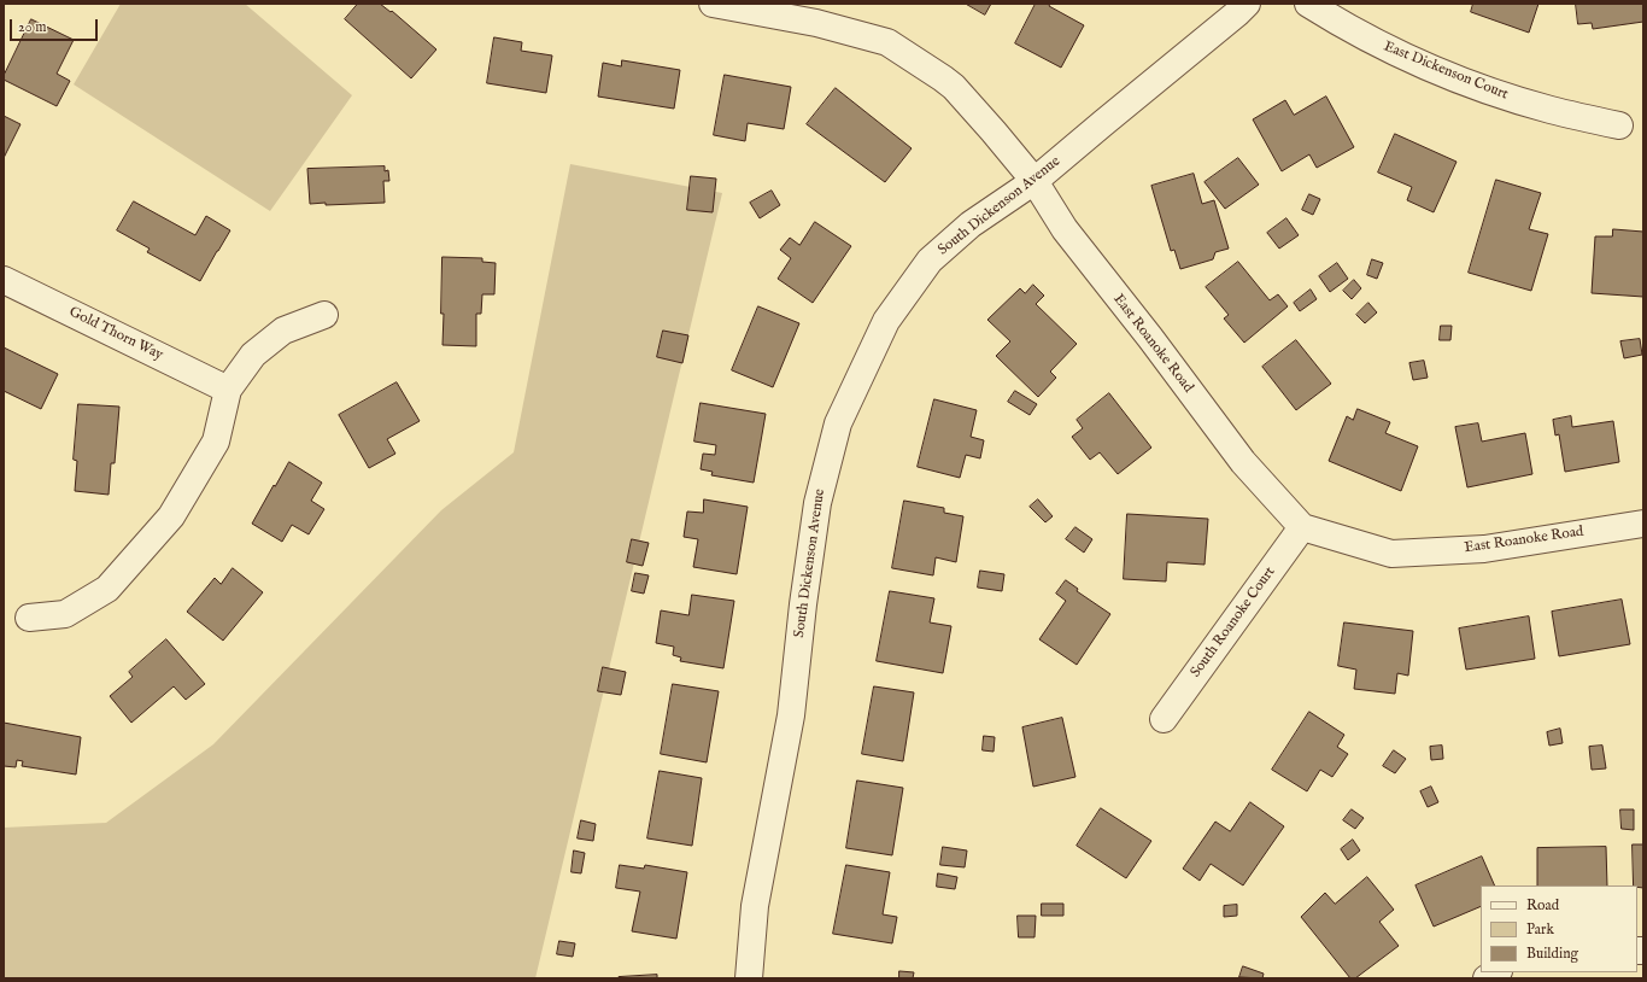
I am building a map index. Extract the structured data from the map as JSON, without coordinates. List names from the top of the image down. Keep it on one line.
{"streets":{"street":["East Dickenson Court","South Dickenson Avenue","Gold Thorn Way","East Roanoke Road","South Roanoke Court"]},"crossings":[["South Dickenson Avenue","East Roanoke Road"],["East Roanoke Road","South Roanoke Court"]],"legend":["Road","Park","Building"],"scale_bar":"20 m"}
